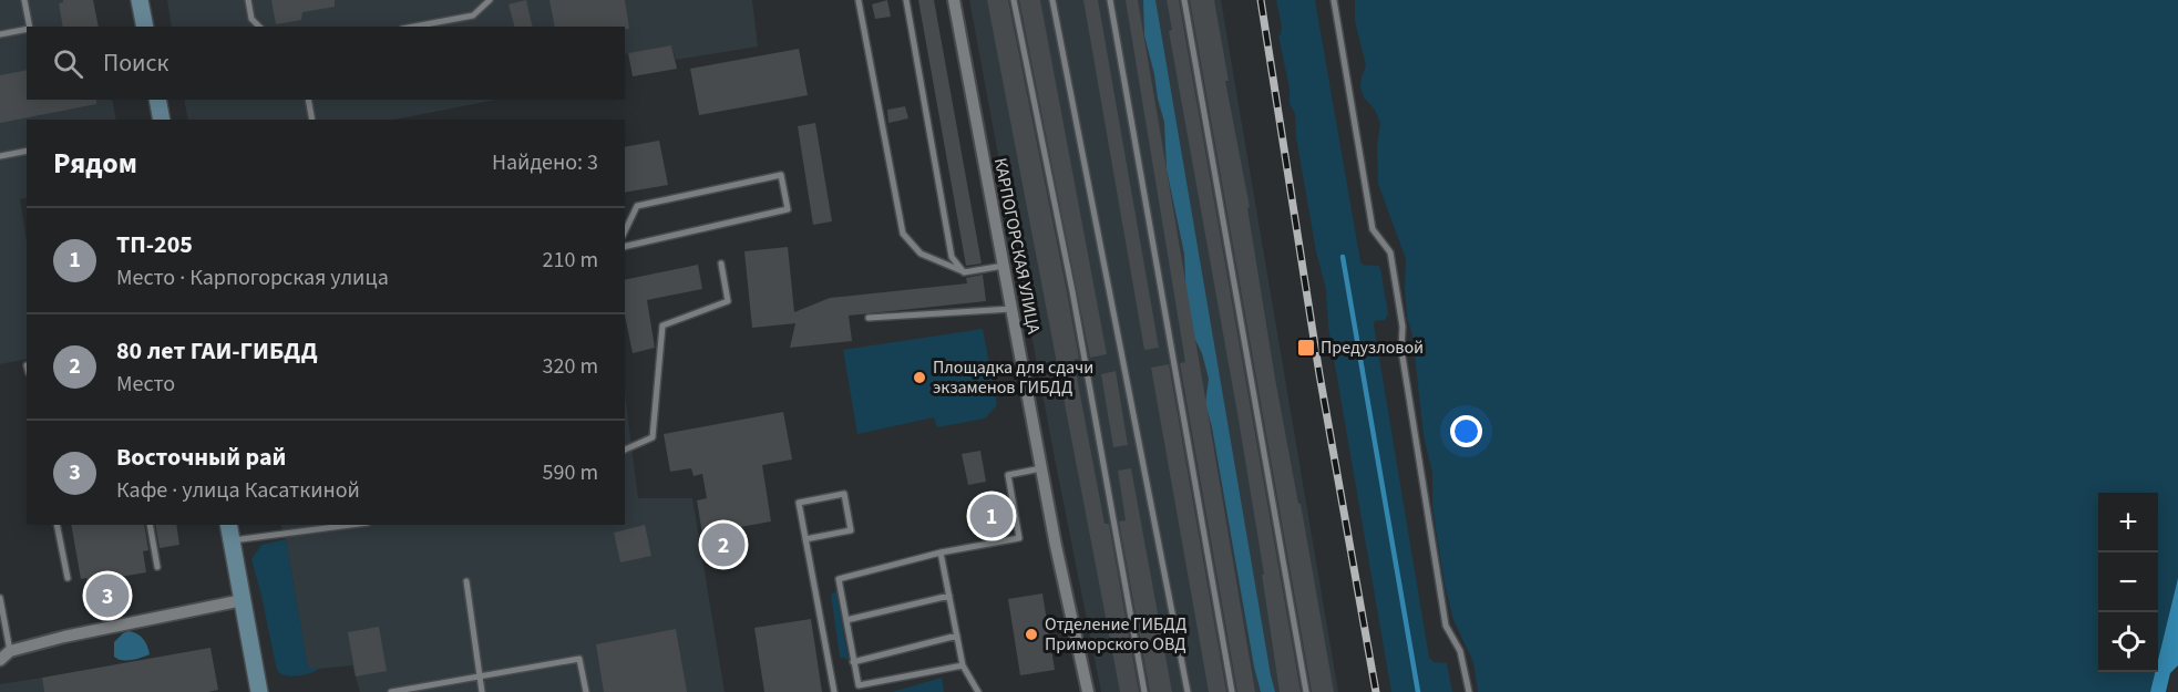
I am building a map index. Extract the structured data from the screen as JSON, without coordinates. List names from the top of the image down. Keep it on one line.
{"streets":{"street":["КАРПОГОРСКАЯ УЛИЦА"]},"places":{"transit":["Предузловой"],"other":["Площадка для сдачи экзаменов ГИБДД","Отделение ГИБДД Приморского ОВД"]},"page":{"search":"Поиск","heading":["Рядом","Найдено: 3"],"list":[{"mark":"1","name":"ТП-205","note":"Место · Карпогорская улица","value":"210 m"},{"mark":"2","name":"80 лет ГАИ-ГИБДД","note":"Место","value":"320 m"},{"mark":"3","name":"Восточный рай","note":"Кафе · улица Касаткиной","value":"590 m"}],"pins":["1","2","3"],"map_buttons":["+","−"]}}
